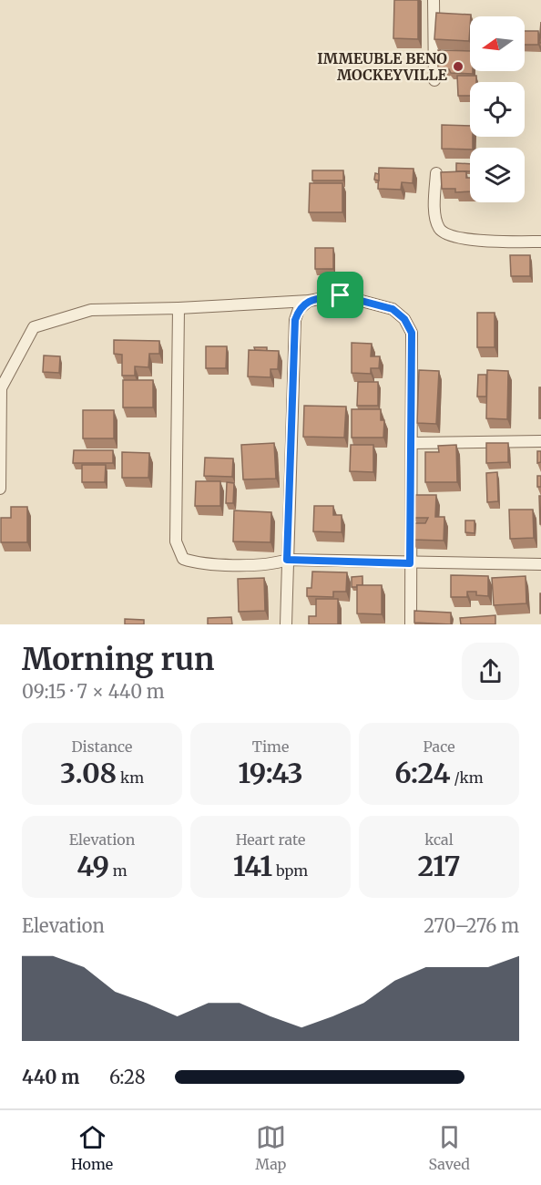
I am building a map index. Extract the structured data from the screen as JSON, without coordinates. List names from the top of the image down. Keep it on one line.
{"places":["IMMEUBLE BENO MOCKEYVILLE"],"north":"left","page":{"heading":["Morning run","09:15 · 7 × 440 m"],"stats":[["Distance","3.08 km"],["Time","19:43"],["Pace","6:24 /km"],["Elevation","49 m"],["Heart rate","141 bpm"],["kcal","217"]],"chart":["Elevation","270–276 m"],"list":[{"name":"440 m","note":"6:28"}],"tabs":["Home","Map","Saved"]}}
